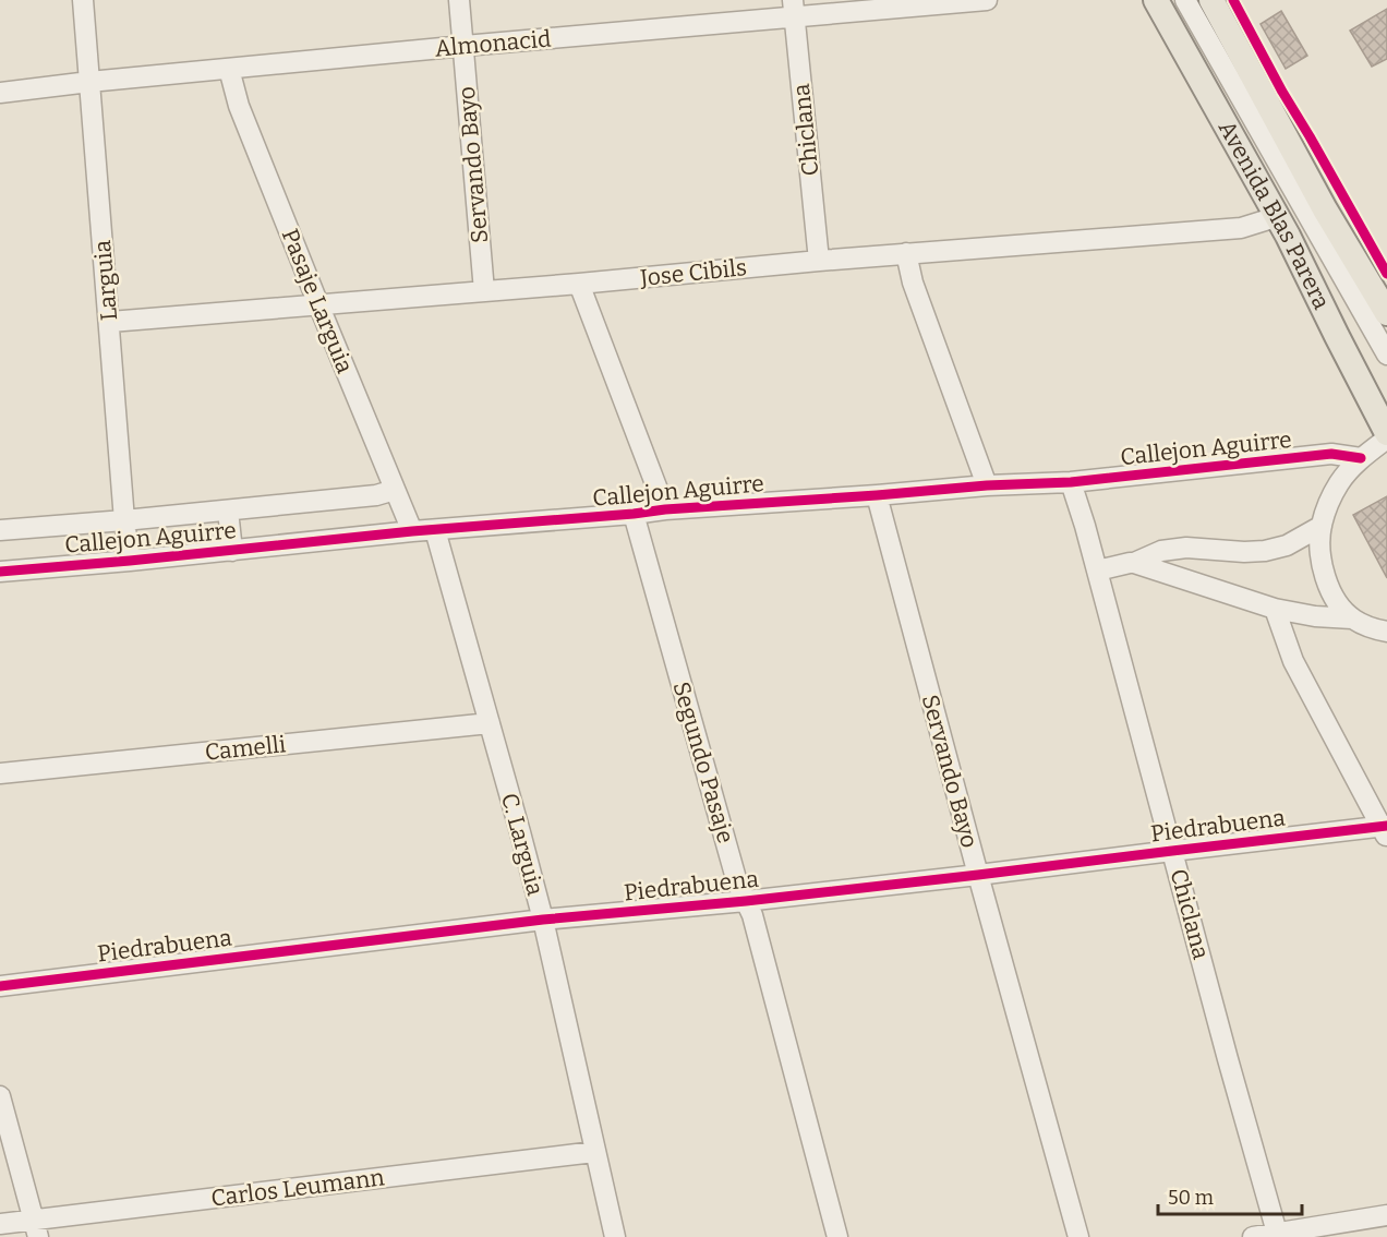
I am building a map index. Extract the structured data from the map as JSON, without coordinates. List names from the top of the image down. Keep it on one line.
{"streets":{"main road":["Avenida Blas Parera"],"street":["Almonacid","Chiclana","Servando Bayo","Jose Cibils","Larguia","Pasaje Larguia","Callejon Aguirre","Camelli","Segundo Pasaje","Piedrabuena","C. Larguia","Carlos Leumann"]},"crossings":[["Almonacid","Chiclana"],["Almonacid","Servando Bayo"],["Almonacid","Larguia"],["Almonacid","Pasaje Larguia"],["Chiclana","Jose Cibils"],["Chiclana","Callejon Aguirre"],["Chiclana","Piedrabuena"],["Servando Bayo","Jose Cibils"],["Servando Bayo","Callejon Aguirre"],["Servando Bayo","Piedrabuena"],["Avenida Blas Parera","Jose Cibils"],["Jose Cibils","Larguia"],["Jose Cibils","Pasaje Larguia"],["Larguia","Callejon Aguirre"],["Pasaje Larguia","Callejon Aguirre"],["Callejon Aguirre","Segundo Pasaje"],["Callejon Aguirre","C. Larguia"],["Camelli","C. Larguia"],["Segundo Pasaje","Piedrabuena"],["Piedrabuena","C. Larguia"],["C. Larguia","Carlos Leumann"]],"scale_bar":"50 m"}
